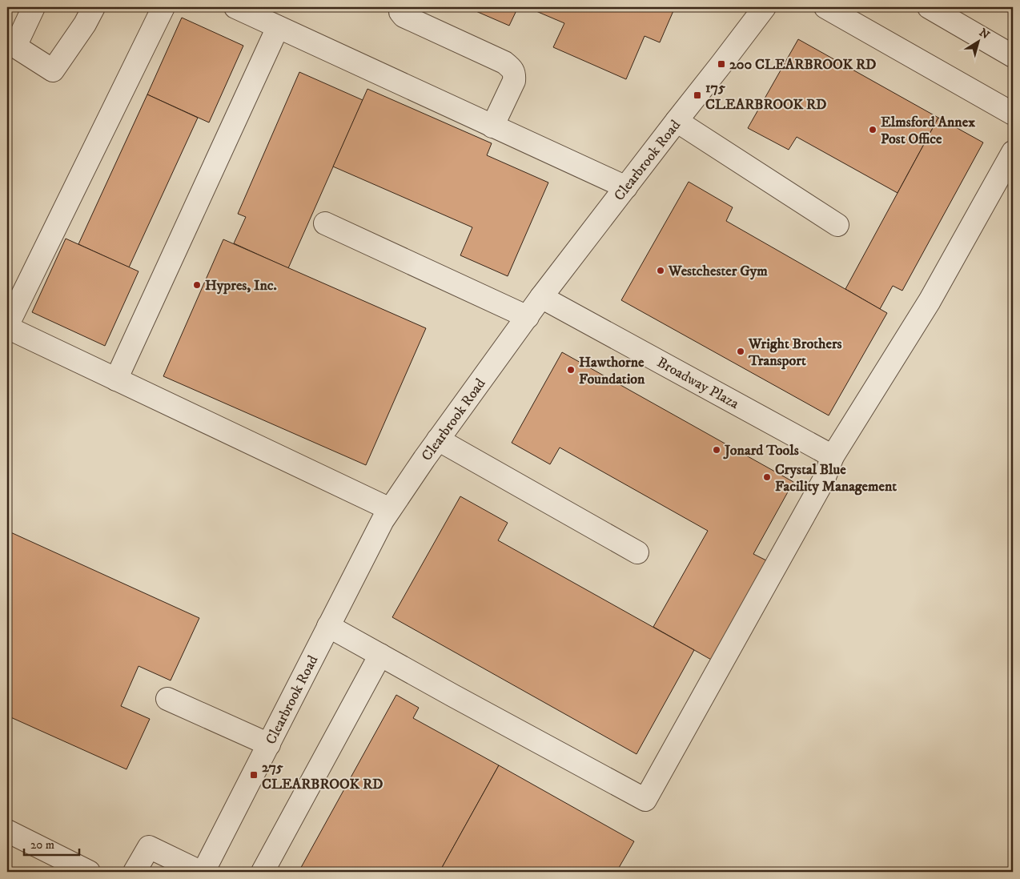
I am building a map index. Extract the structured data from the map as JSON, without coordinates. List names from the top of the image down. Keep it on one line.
{"streets":{"street":["Clearbrook Road","Broadway Plaza"]},"crossings":[["Clearbrook Road","Broadway Plaza"]],"places":{"transit":["200 CLEARBROOK RD","175 CLEARBROOK RD","275 CLEARBROOK RD"],"other":["Elmsford Annex Post Office","Westchester Gym","Hypres, Inc.","Wright Brothers Transport","Hawthorne Foundation","Jonard Tools","Crystal Blue Facility Management"]},"scale_bar":"20 m","north":"top right"}
